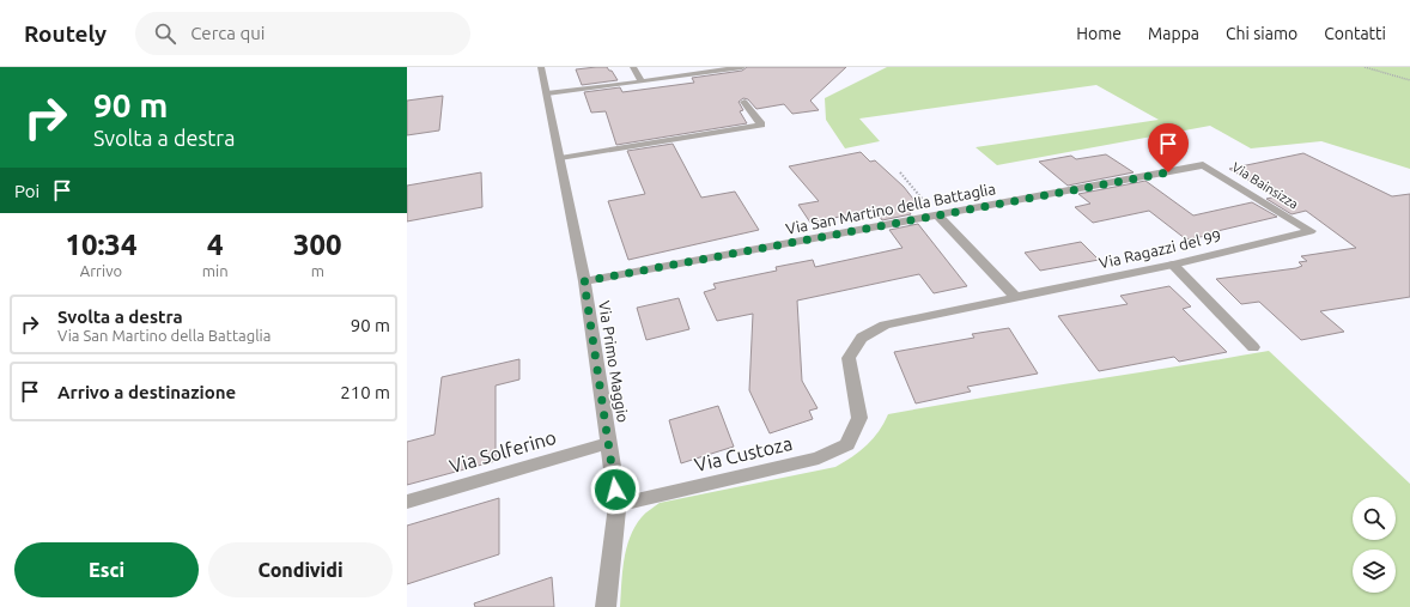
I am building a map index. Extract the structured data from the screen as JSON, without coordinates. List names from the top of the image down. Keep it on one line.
{"streets":{"street":["Via Bainsizza","Via San Martino della Battaglia","Via Ragazzi del 99","Via Primo Maggio","Via Solferino","Via Custoza"]},"crossings":[["Via Bainsizza","Via San Martino della Battaglia"],["Via Bainsizza","Via Ragazzi del 99"],["Via San Martino della Battaglia","Via Primo Maggio"],["Via Ragazzi del 99","Via Custoza"],["Via Primo Maggio","Via Solferino"],["Via Primo Maggio","Via Custoza"]],"page":{"header":"Routely","search":"Cerca qui","nav":["Home","Mappa","Chi siamo","Contatti"],"turn":["90 m","Svolta a destra"],"then":"Poi","eta":["10:34","Arrivo","4","min","300","m"],"list":[{"name":"Svolta a destra","note":"Via San Martino della Battaglia","value":"90 m"},{"name":"Arrivo a destinazione","value":"210 m"}],"buttons":["Esci","Condividi"]}}
